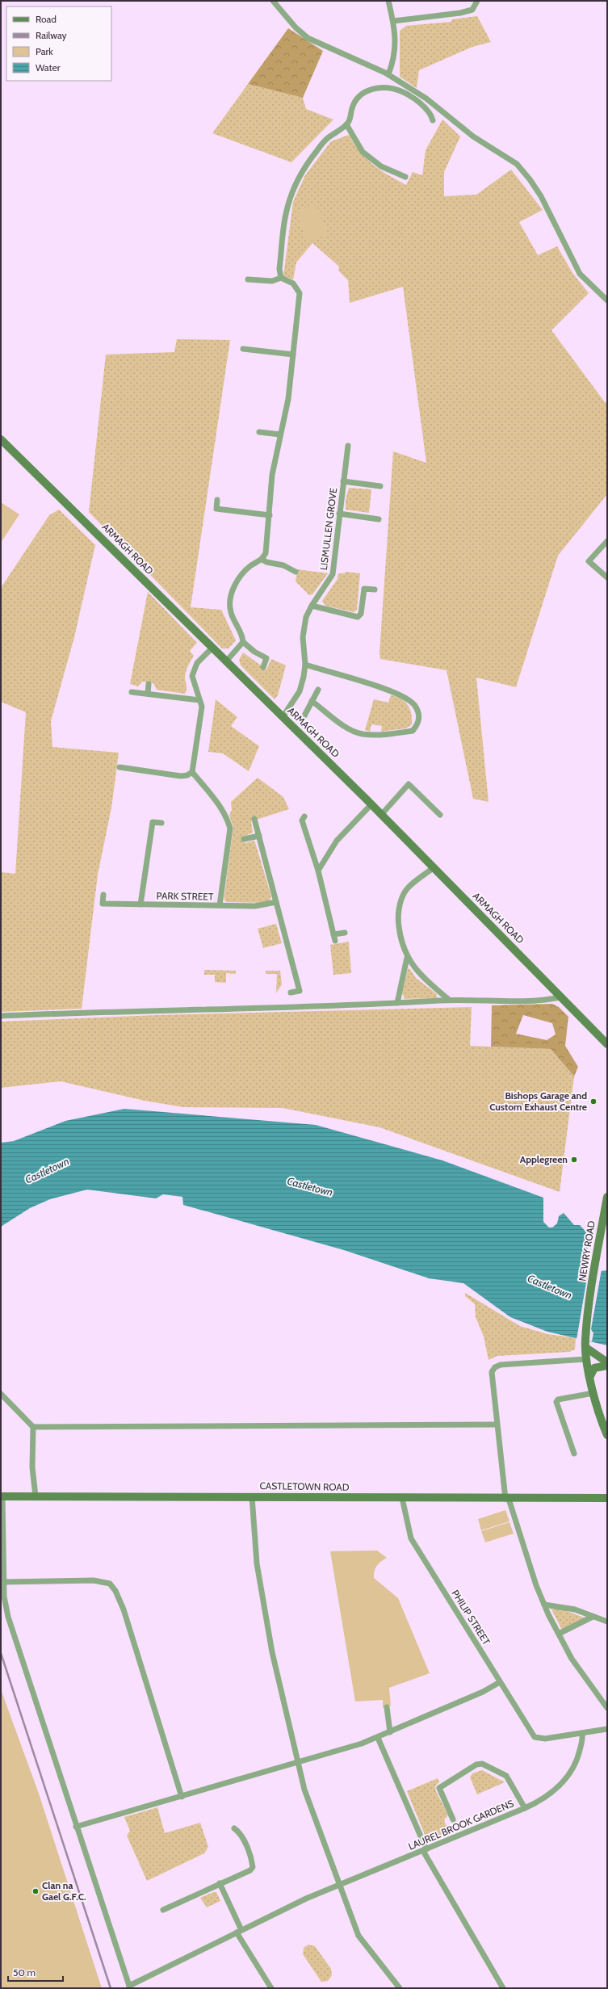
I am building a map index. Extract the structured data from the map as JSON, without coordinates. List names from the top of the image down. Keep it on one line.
{"streets":{"main road":["ARMAGH ROAD","NEWRY ROAD","CASTLETOWN ROAD"],"street":["LISMULLEN GROVE","PARK STREET","PHILIP STREET","LAUREL BROOK GARDENS"]},"crossings":[["LISMULLEN GROVE","ARMAGH ROAD"],["CASTLETOWN ROAD","PHILIP STREET"]],"water":["Castletown"],"places":["Bishops Garage and Custom Exhaust Centre","Applegreen","Clan na Gael G.F.C."],"legend":["Road","Railway","Park","Water"],"scale_bar":"50 m"}
